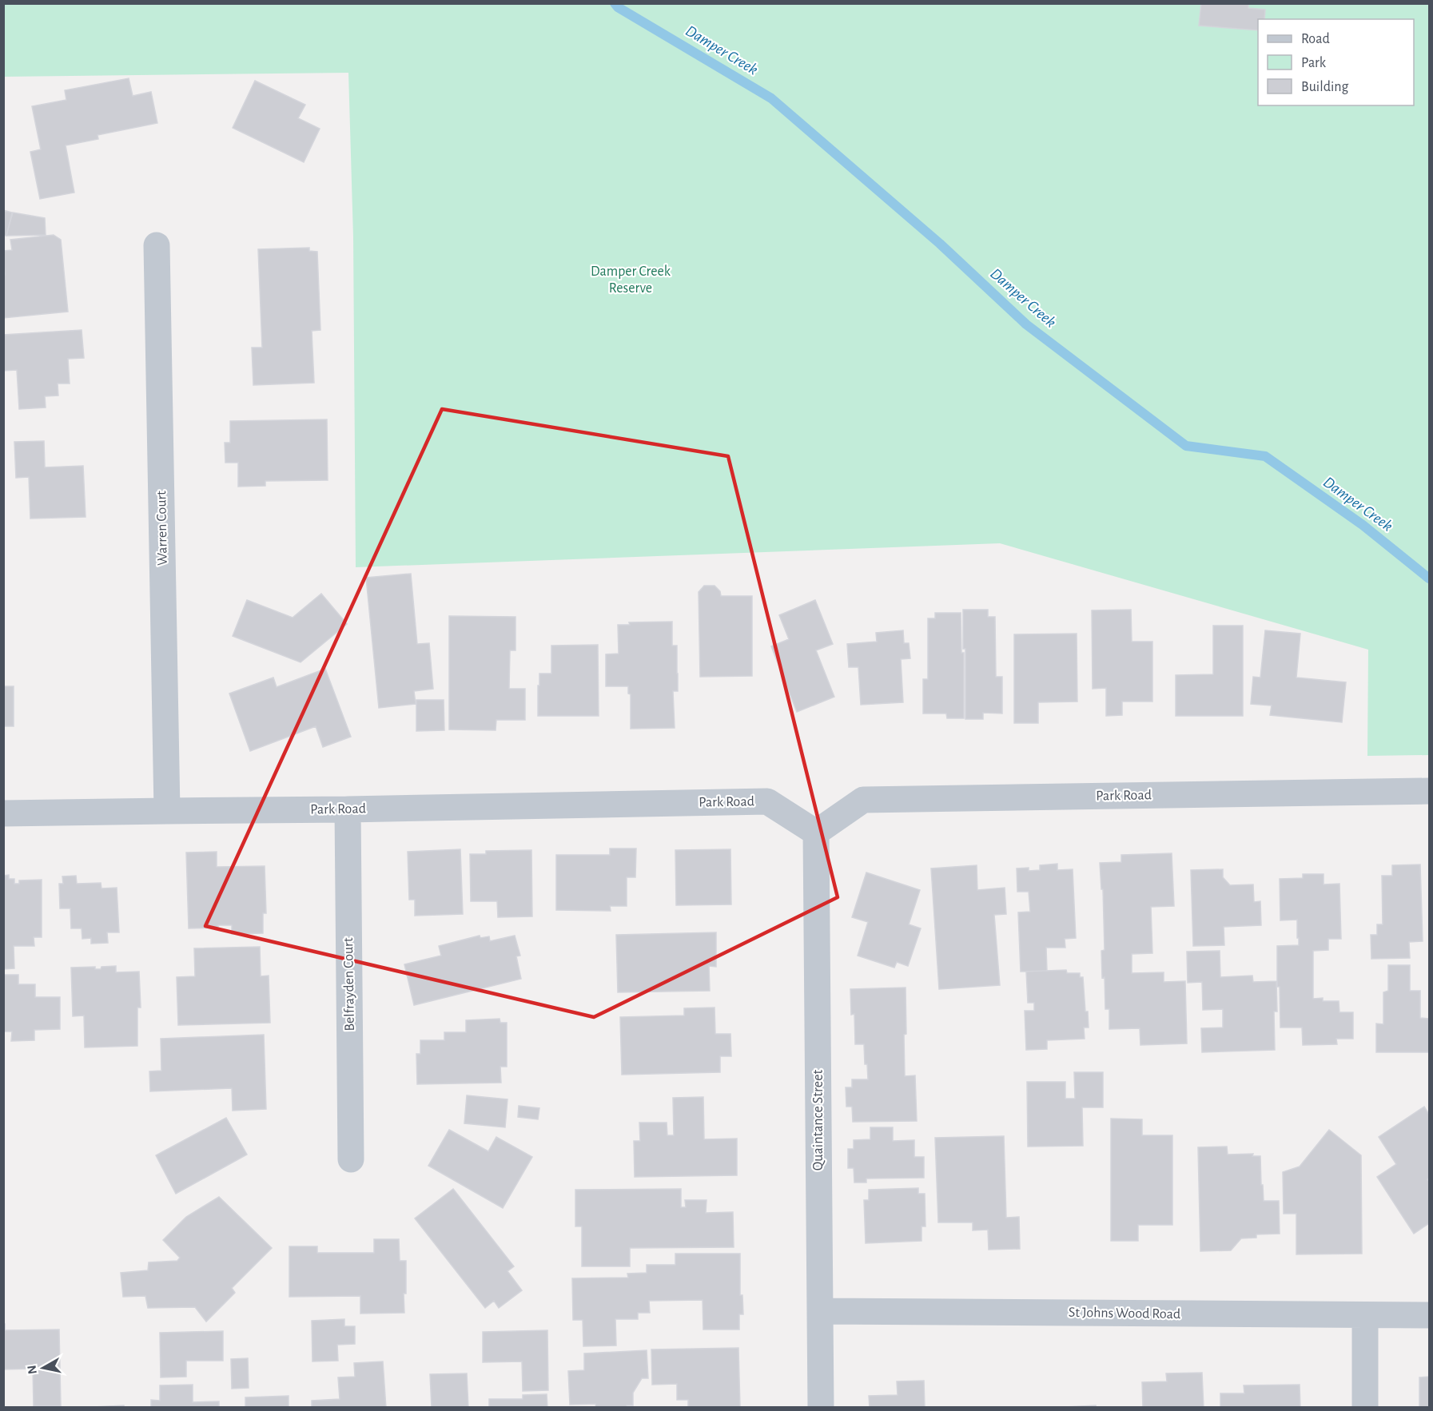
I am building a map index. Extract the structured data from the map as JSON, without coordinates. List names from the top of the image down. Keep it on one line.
{"streets":{"street":["Warren Court","Park Road","Belfrayden Court","Quaintance Street","St Johns Wood Road"]},"crossings":[["Warren Court","Park Road"],["Park Road","Belfrayden Court"],["Park Road","Quaintance Street"],["Quaintance Street","St Johns Wood Road"]],"water":["Damper Creek"],"parks":["Damper Creek Reserve"],"legend":["Road","Park","Building"],"north":"left"}
